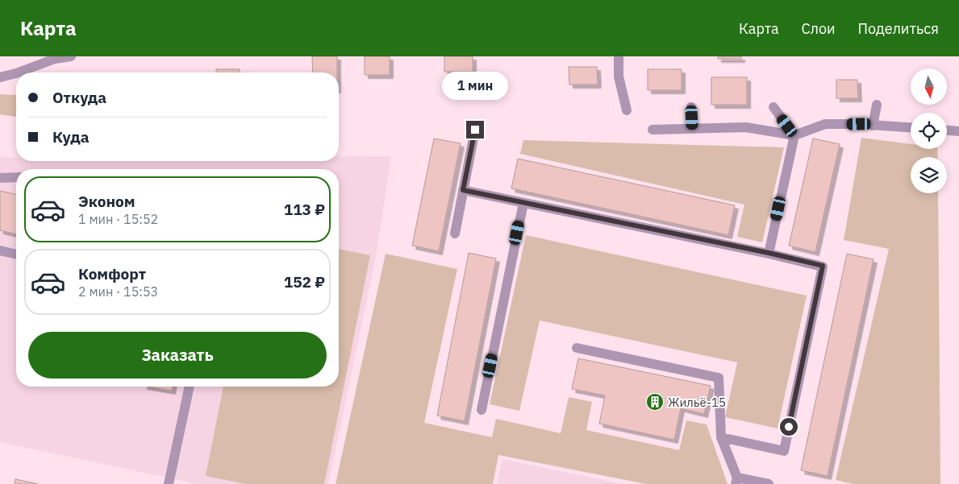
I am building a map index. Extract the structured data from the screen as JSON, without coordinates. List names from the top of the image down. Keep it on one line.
{"places":{"building":["Жильё-15"]},"north":"bottom","page":{"header":"Карта","nav":["Карта","Слои","Поделиться"],"bubble":"1 мин","banner":["Откуда","Куда"],"list":[{"name":"Эконом","note":"1 мин · 15:52","value":"113 ₽"},{"name":"Комфорт","note":"2 мин · 15:53","value":"152 ₽"}],"buttons":"Заказать"}}
